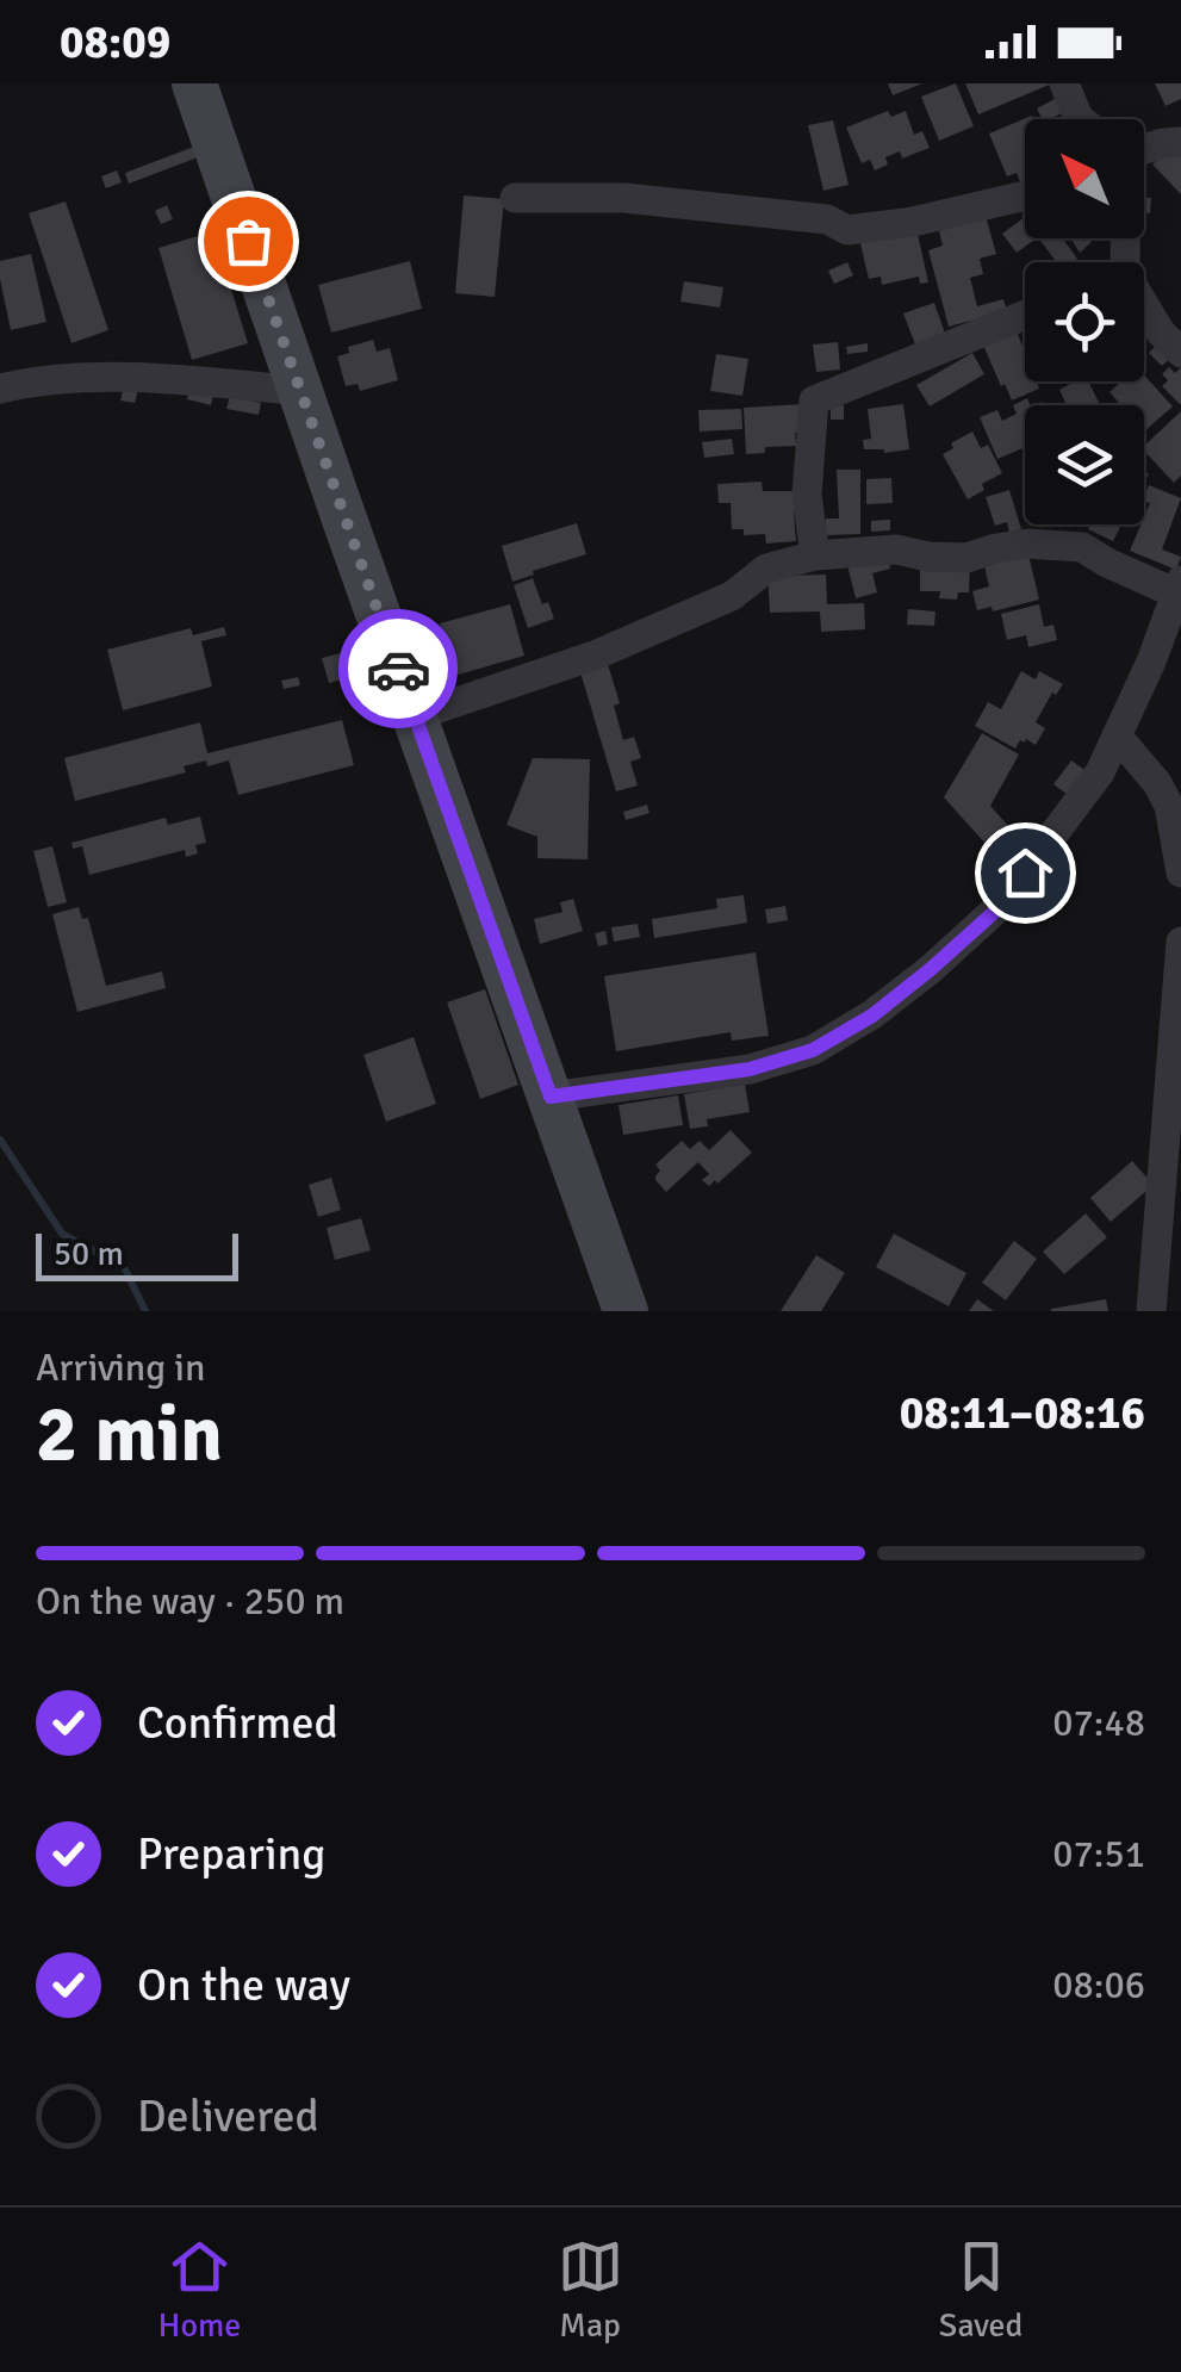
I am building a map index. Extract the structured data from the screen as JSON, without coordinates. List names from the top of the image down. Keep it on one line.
{"scale_bar":"50 m","north":"top left","page":{"status":"08:09","scale":"50 m","heading":["2 min","Arriving in","08:11–08:16"],"bar":"On the way · 250 m","list":[["Confirmed","07:48"],["Preparing","07:51"],["On the way","08:06"],"Delivered"],"tabs":["Home","Map","Saved"]}}
